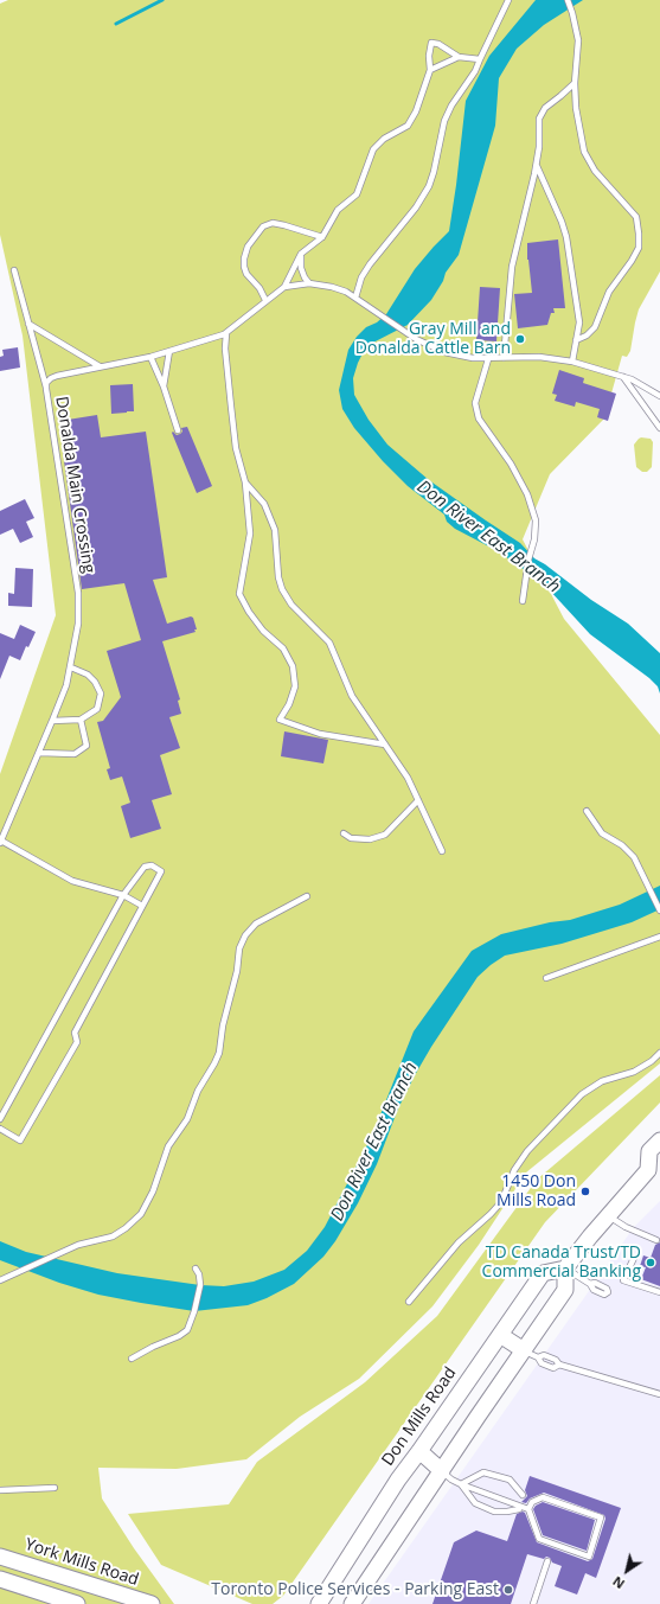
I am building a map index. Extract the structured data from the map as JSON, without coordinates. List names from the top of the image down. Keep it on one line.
{"streets":{"main road":["Don Mills Road","York Mills Road"],"lane":["Donalda Main Crossing"]},"water":["Don River East Branch"],"places":["Gray Mill and Donalda Cattle Barn","1450 Don Mills Road","TD Canada Trust/TD Commercial Banking","Toronto Police Services - Parking East"],"north":"bottom left"}
